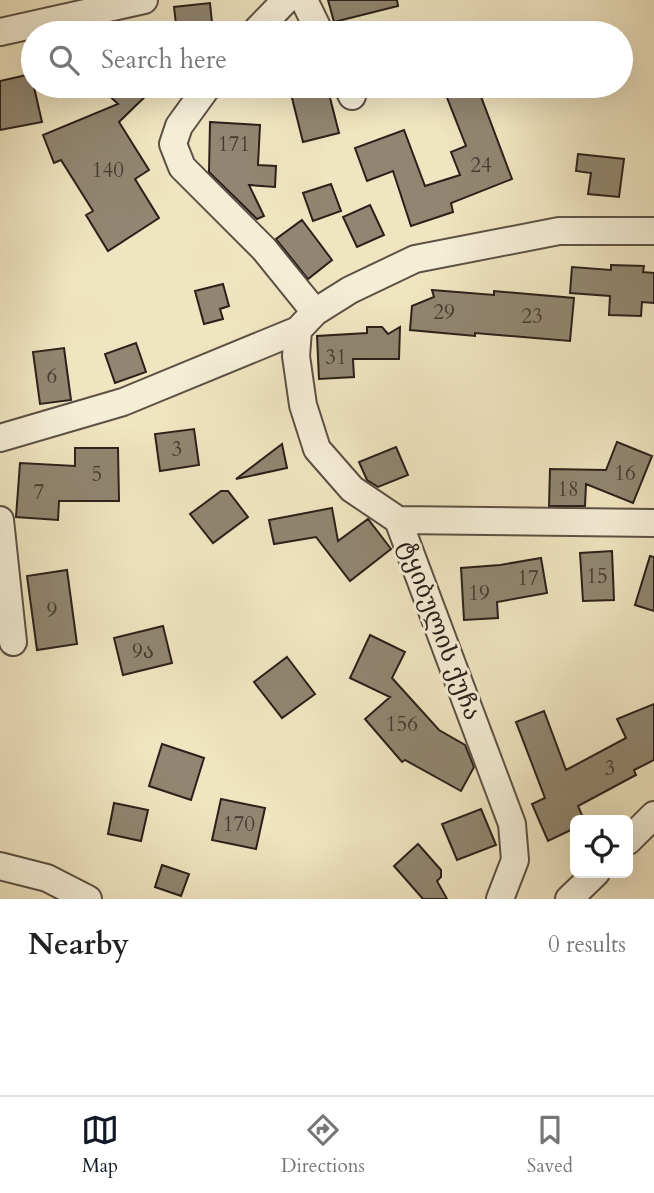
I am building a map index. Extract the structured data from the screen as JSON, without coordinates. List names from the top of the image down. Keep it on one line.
{"streets":{"street":["ტყიბულის ქუჩა"]},"house_numbers":["171","24","140","29","23","31","6","3","16","5","18","7","15","17","19","9","9ა","156","3","170"],"page":{"search":"Search here","heading":["Nearby","0 results"],"nav":["Map","Directions","Saved"]}}
